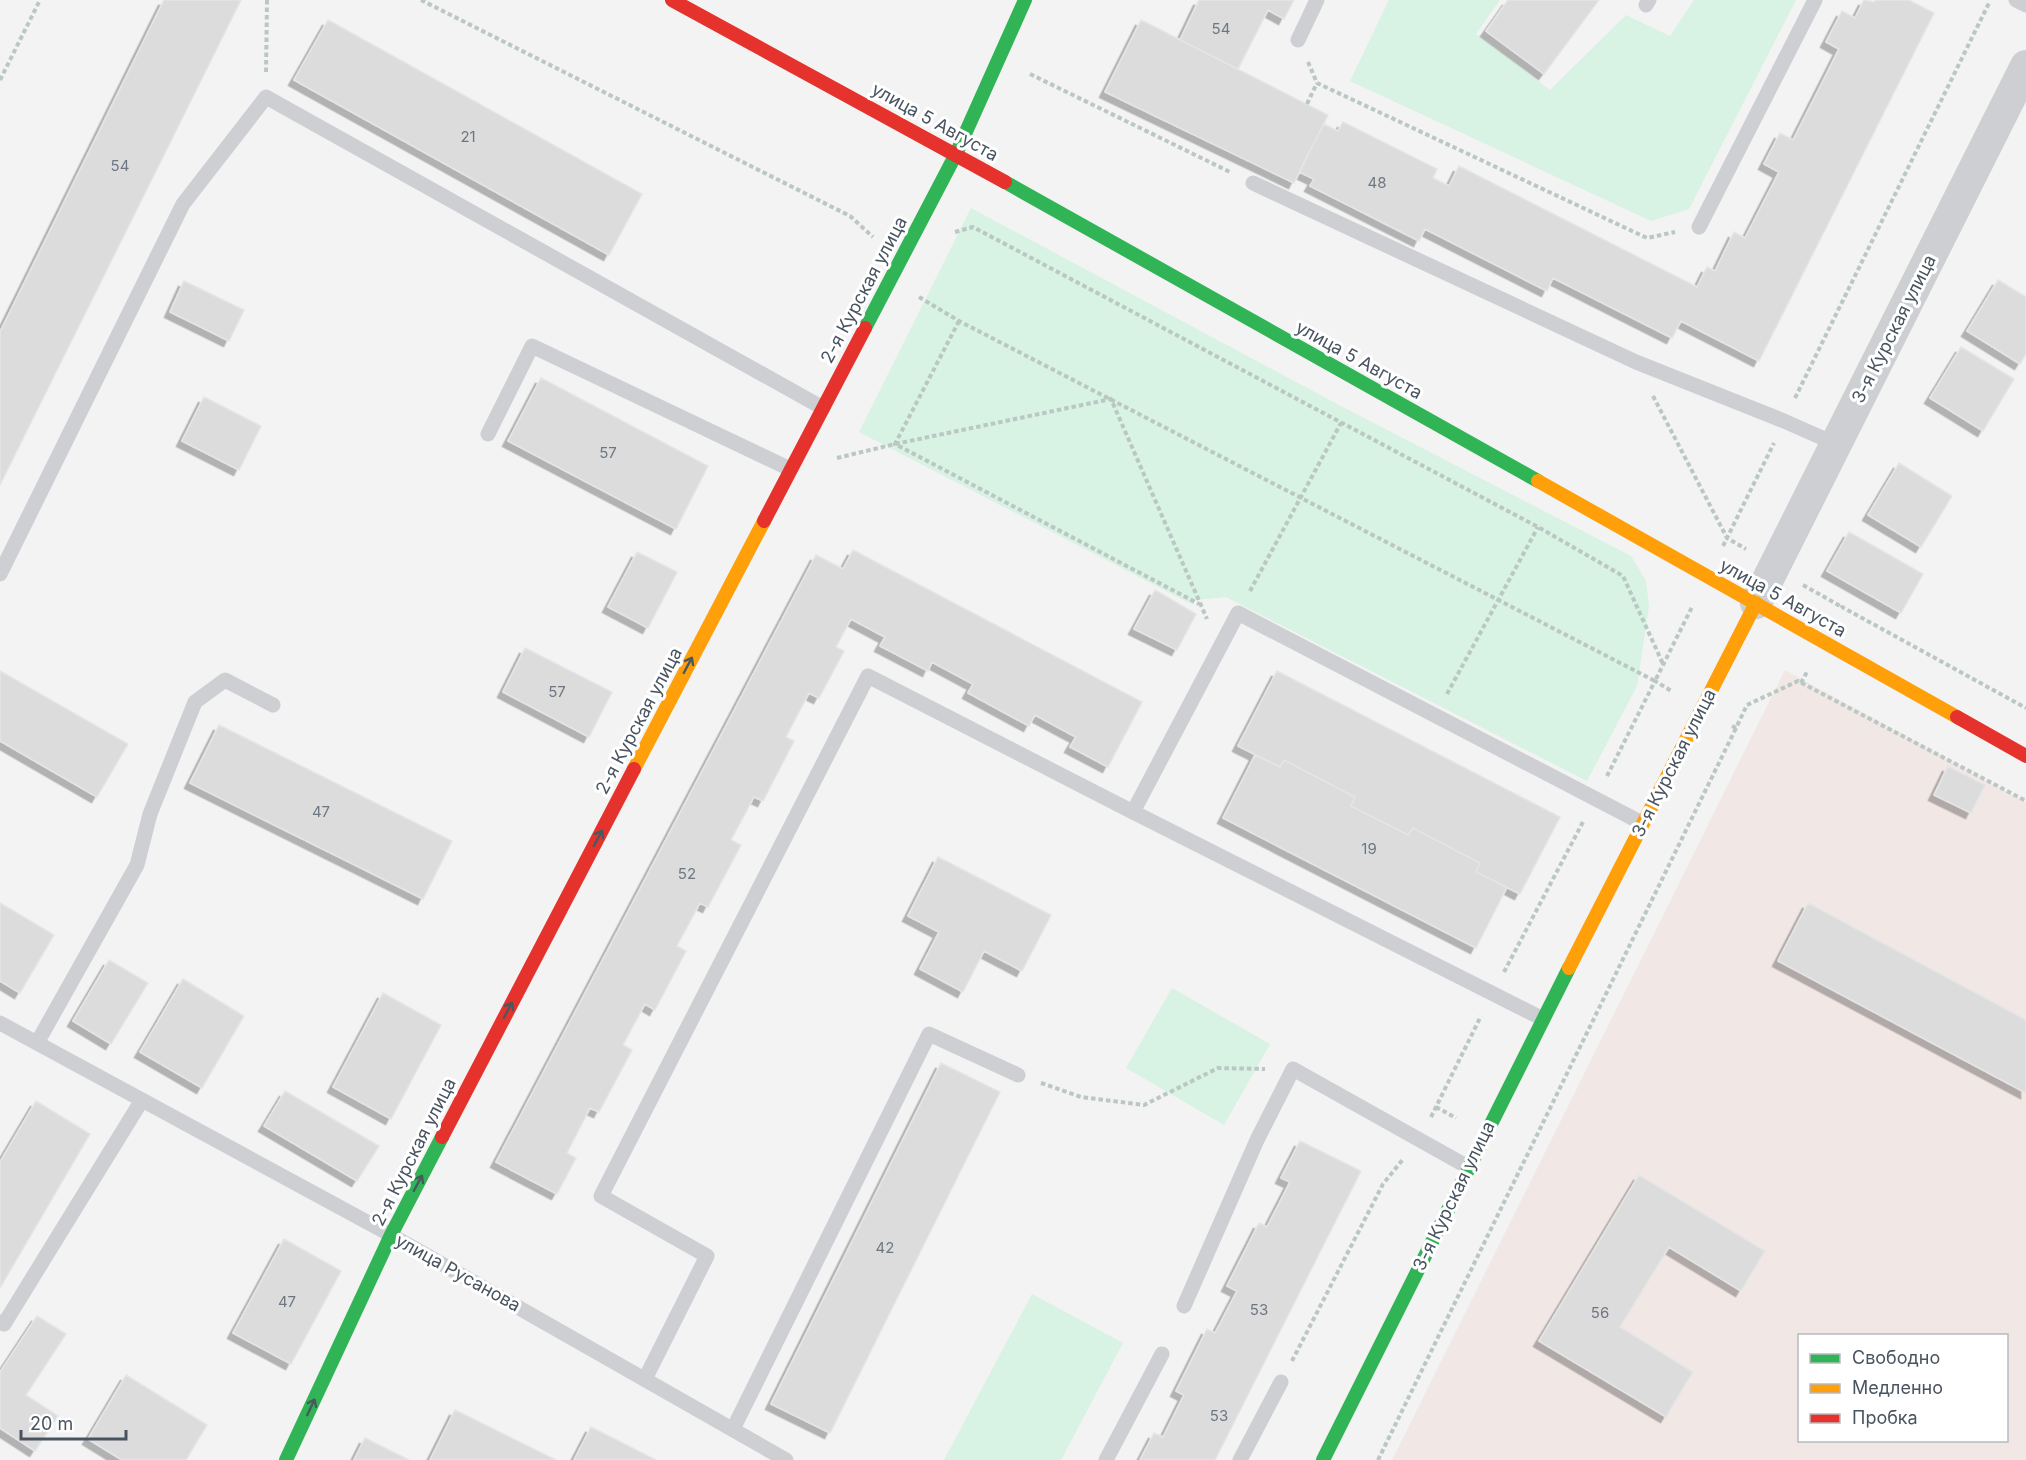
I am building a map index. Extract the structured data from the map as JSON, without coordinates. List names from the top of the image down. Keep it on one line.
{"streets":{"main road":["улица 5 Августа","2-я Курская улица","3-я Курская улица"],"lane":["улица Русанова"]},"crossings":[["улица 5 Августа","2-я Курская улица"],["улица 5 Августа","3-я Курская улица"],["2-я Курская улица","улица Русанова"]],"one_way":["2-я Курская улица"],"house_numbers":["54","21","54","48","57","57","47","19","52","42","47","53","56","53"],"legend":["Свободно","Медленно","Пробка"],"scale_bar":"20 m"}
